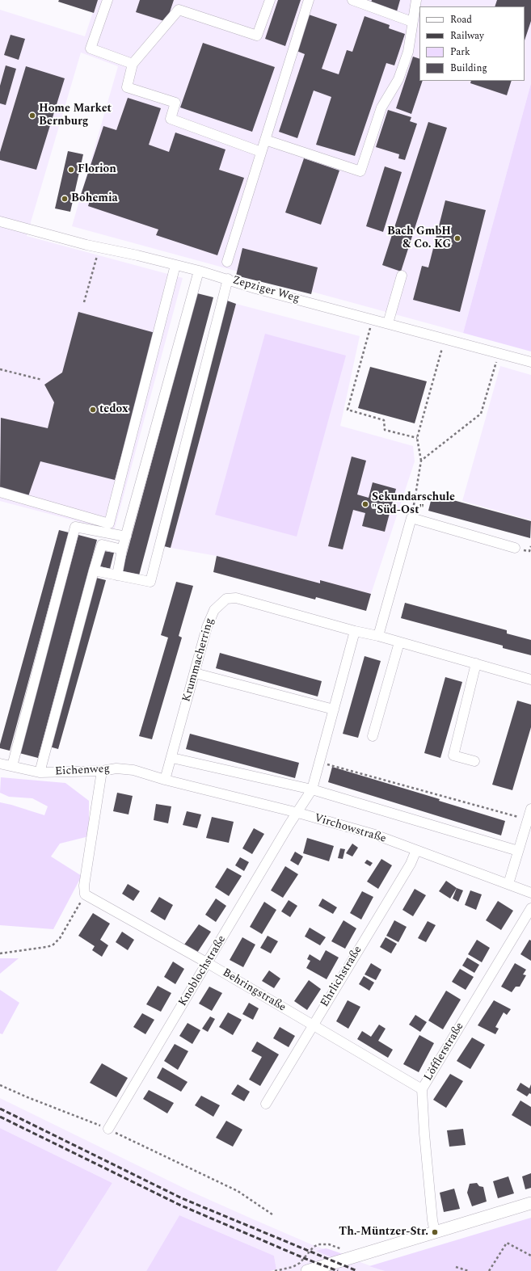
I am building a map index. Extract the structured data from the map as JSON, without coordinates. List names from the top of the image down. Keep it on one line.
{"streets":{"street":["Zepziger Weg","Krummacherring","Eichenweg","Virchowstraße","Knoblochstraße","Ehrlichstraße","Behringstraße","Löfflerstraße"]},"crossings":[["Krummacherring","Eichenweg"],["Krummacherring","Virchowstraße"],["Eichenweg","Virchowstraße"],["Virchowstraße","Knoblochstraße"],["Virchowstraße","Ehrlichstraße"],["Knoblochstraße","Behringstraße"],["Ehrlichstraße","Behringstraße"],["Behringstraße","Löfflerstraße"]],"places":["Home Market Bernburg","Florion","Bohemia","Bach GmbH & Co. KG","tedox","Sekundarschule \"Süd-Ost\"","Th.-Müntzer-Str."],"legend":["Road","Railway","Park","Building"]}
